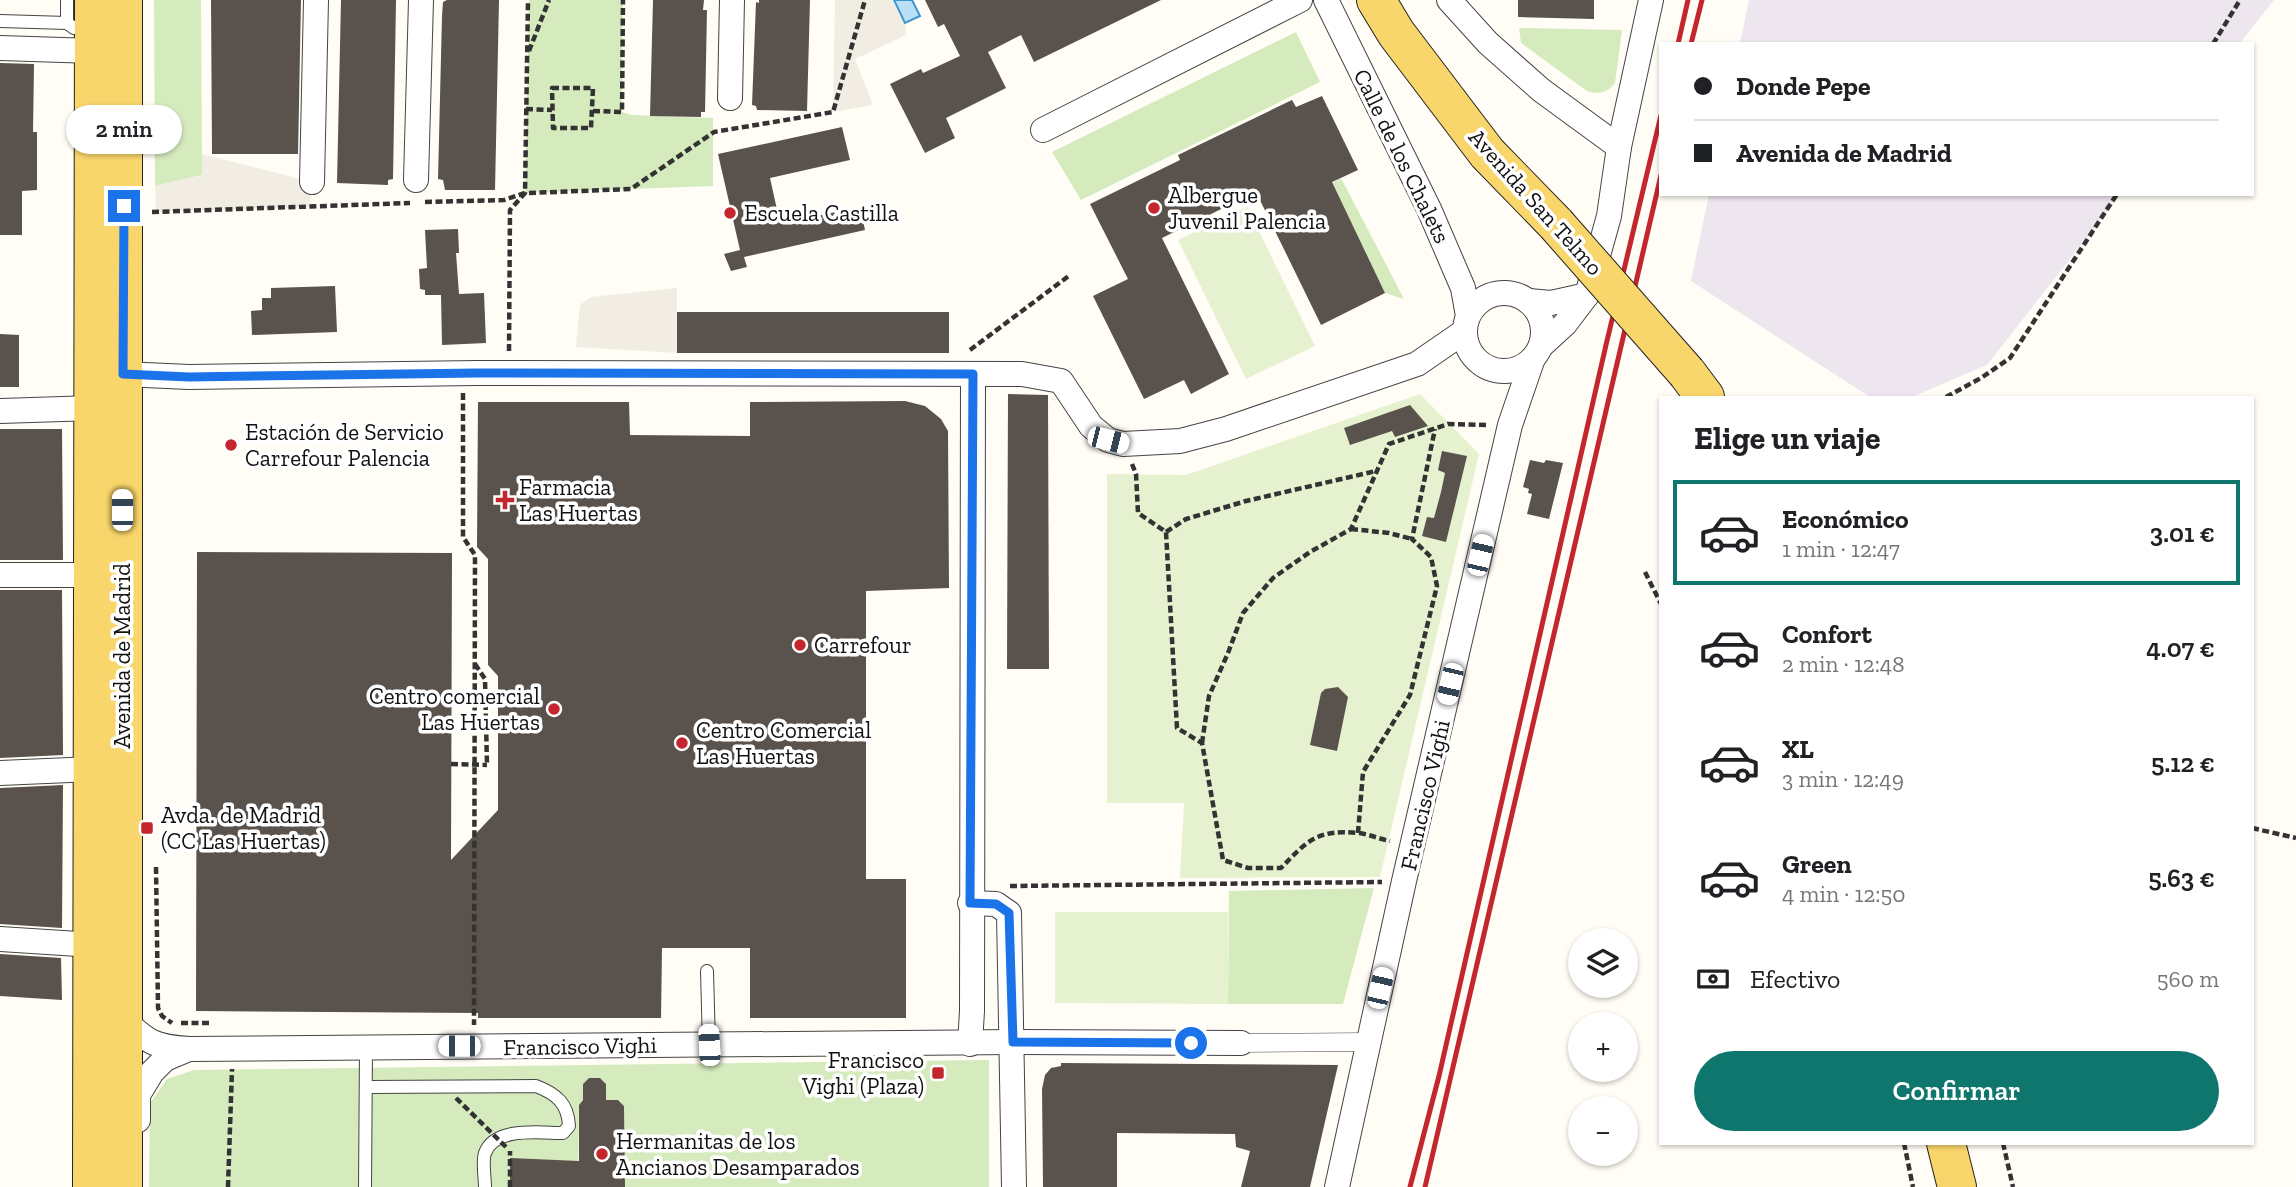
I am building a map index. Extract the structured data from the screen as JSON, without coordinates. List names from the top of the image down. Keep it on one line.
{"streets":{"main road":["Avenida San Telmo","Avenida de Madrid"],"street":["Calle de los Chalets","Francisco Vighi"]},"crossings":[["Calle de los Chalets","Francisco Vighi"],["Avenida de Madrid","Francisco Vighi"]],"places":{"other":["Albergue Juvenil Palencia","Escuela Castilla","Estación de Servicio Carrefour Palencia","Carrefour","Centro comercial Las Huertas","Centro Comercial Las Huertas","Hermanitas de los Ancianos Desamparados"],"health":["Farmacia Las Huertas"],"transit":["Avda. de Madrid (CC Las Huertas)","Francisco Vighi (Plaza)"]},"page":{"banner":["Donde Pepe","Avenida de Madrid"],"bubble":"2 min","heading":"Elige un viaje","list":[{"name":"Económico","note":"1 min · 12:47","value":"3.01 €"},{"name":"Confort","note":"2 min · 12:48","value":"4.07 €"},{"name":"XL","note":"3 min · 12:49","value":"5.12 €"},{"name":"Green","note":"4 min · 12:50","value":"5.63 €"}],"map_buttons":["+","−"],"pay":["Efectivo","560 m"],"buttons":"Confirmar"}}
